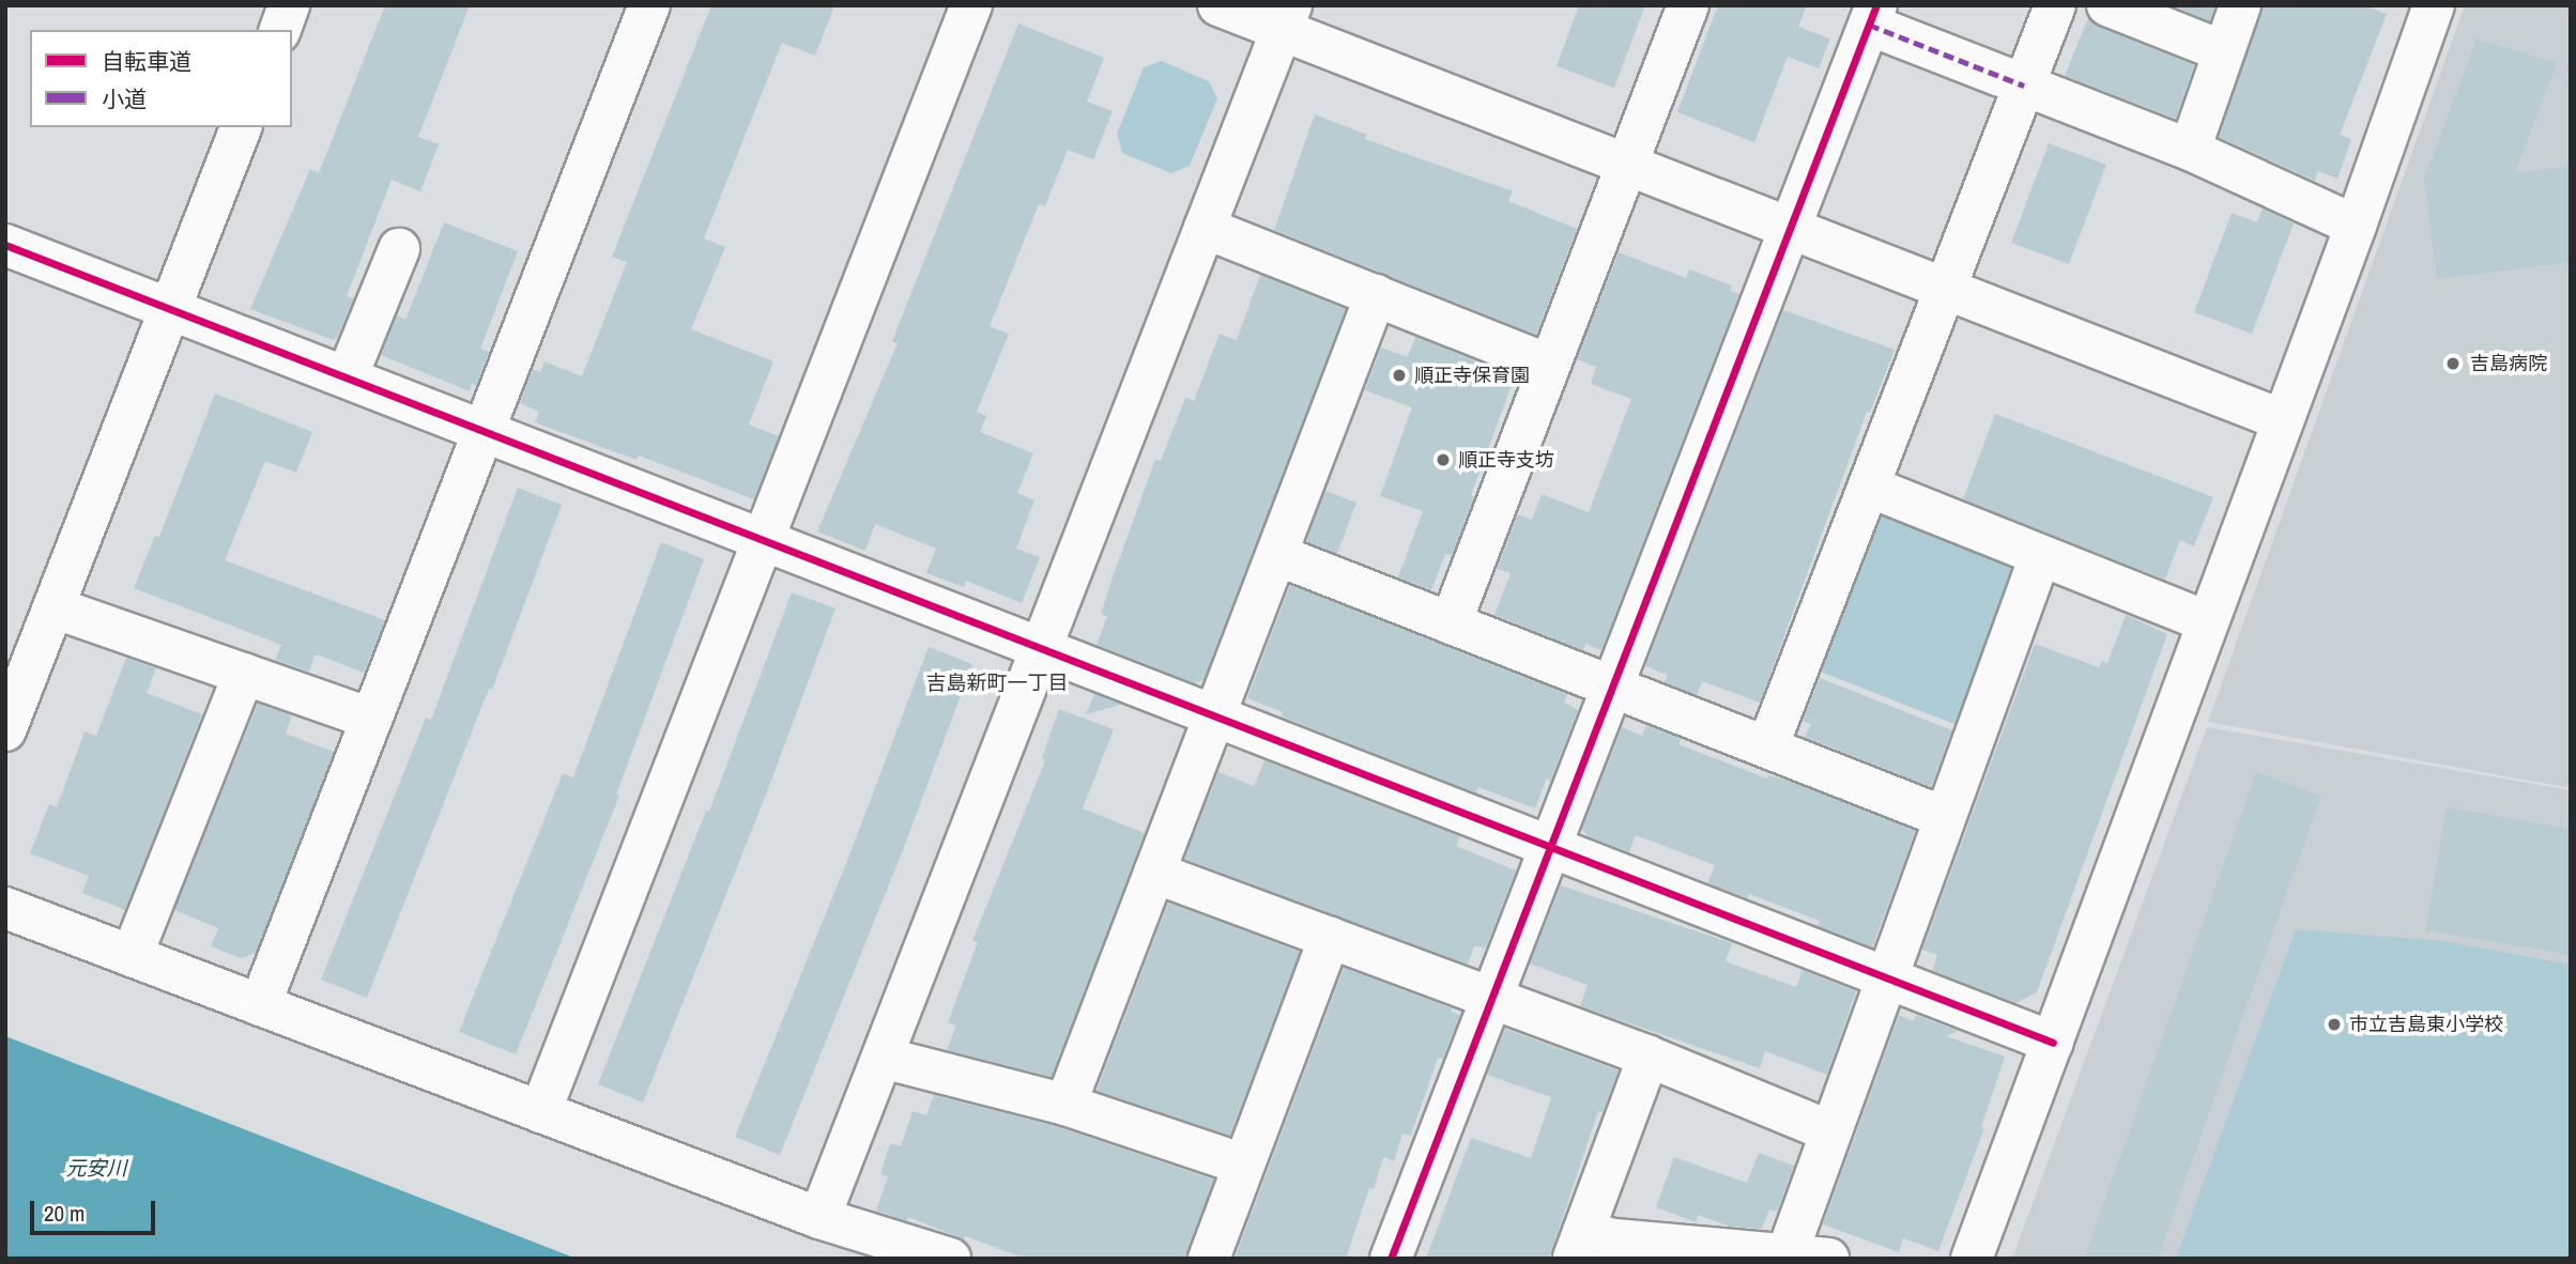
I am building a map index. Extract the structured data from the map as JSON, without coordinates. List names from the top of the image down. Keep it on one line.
{"districts":["吉島新町一丁目"],"water":["元安川"],"places":["吉島病院","順正寺保育園","順正寺支坊","市立吉島東小学校"],"legend":["自転車道","小道"],"scale_bar":"20 m"}
